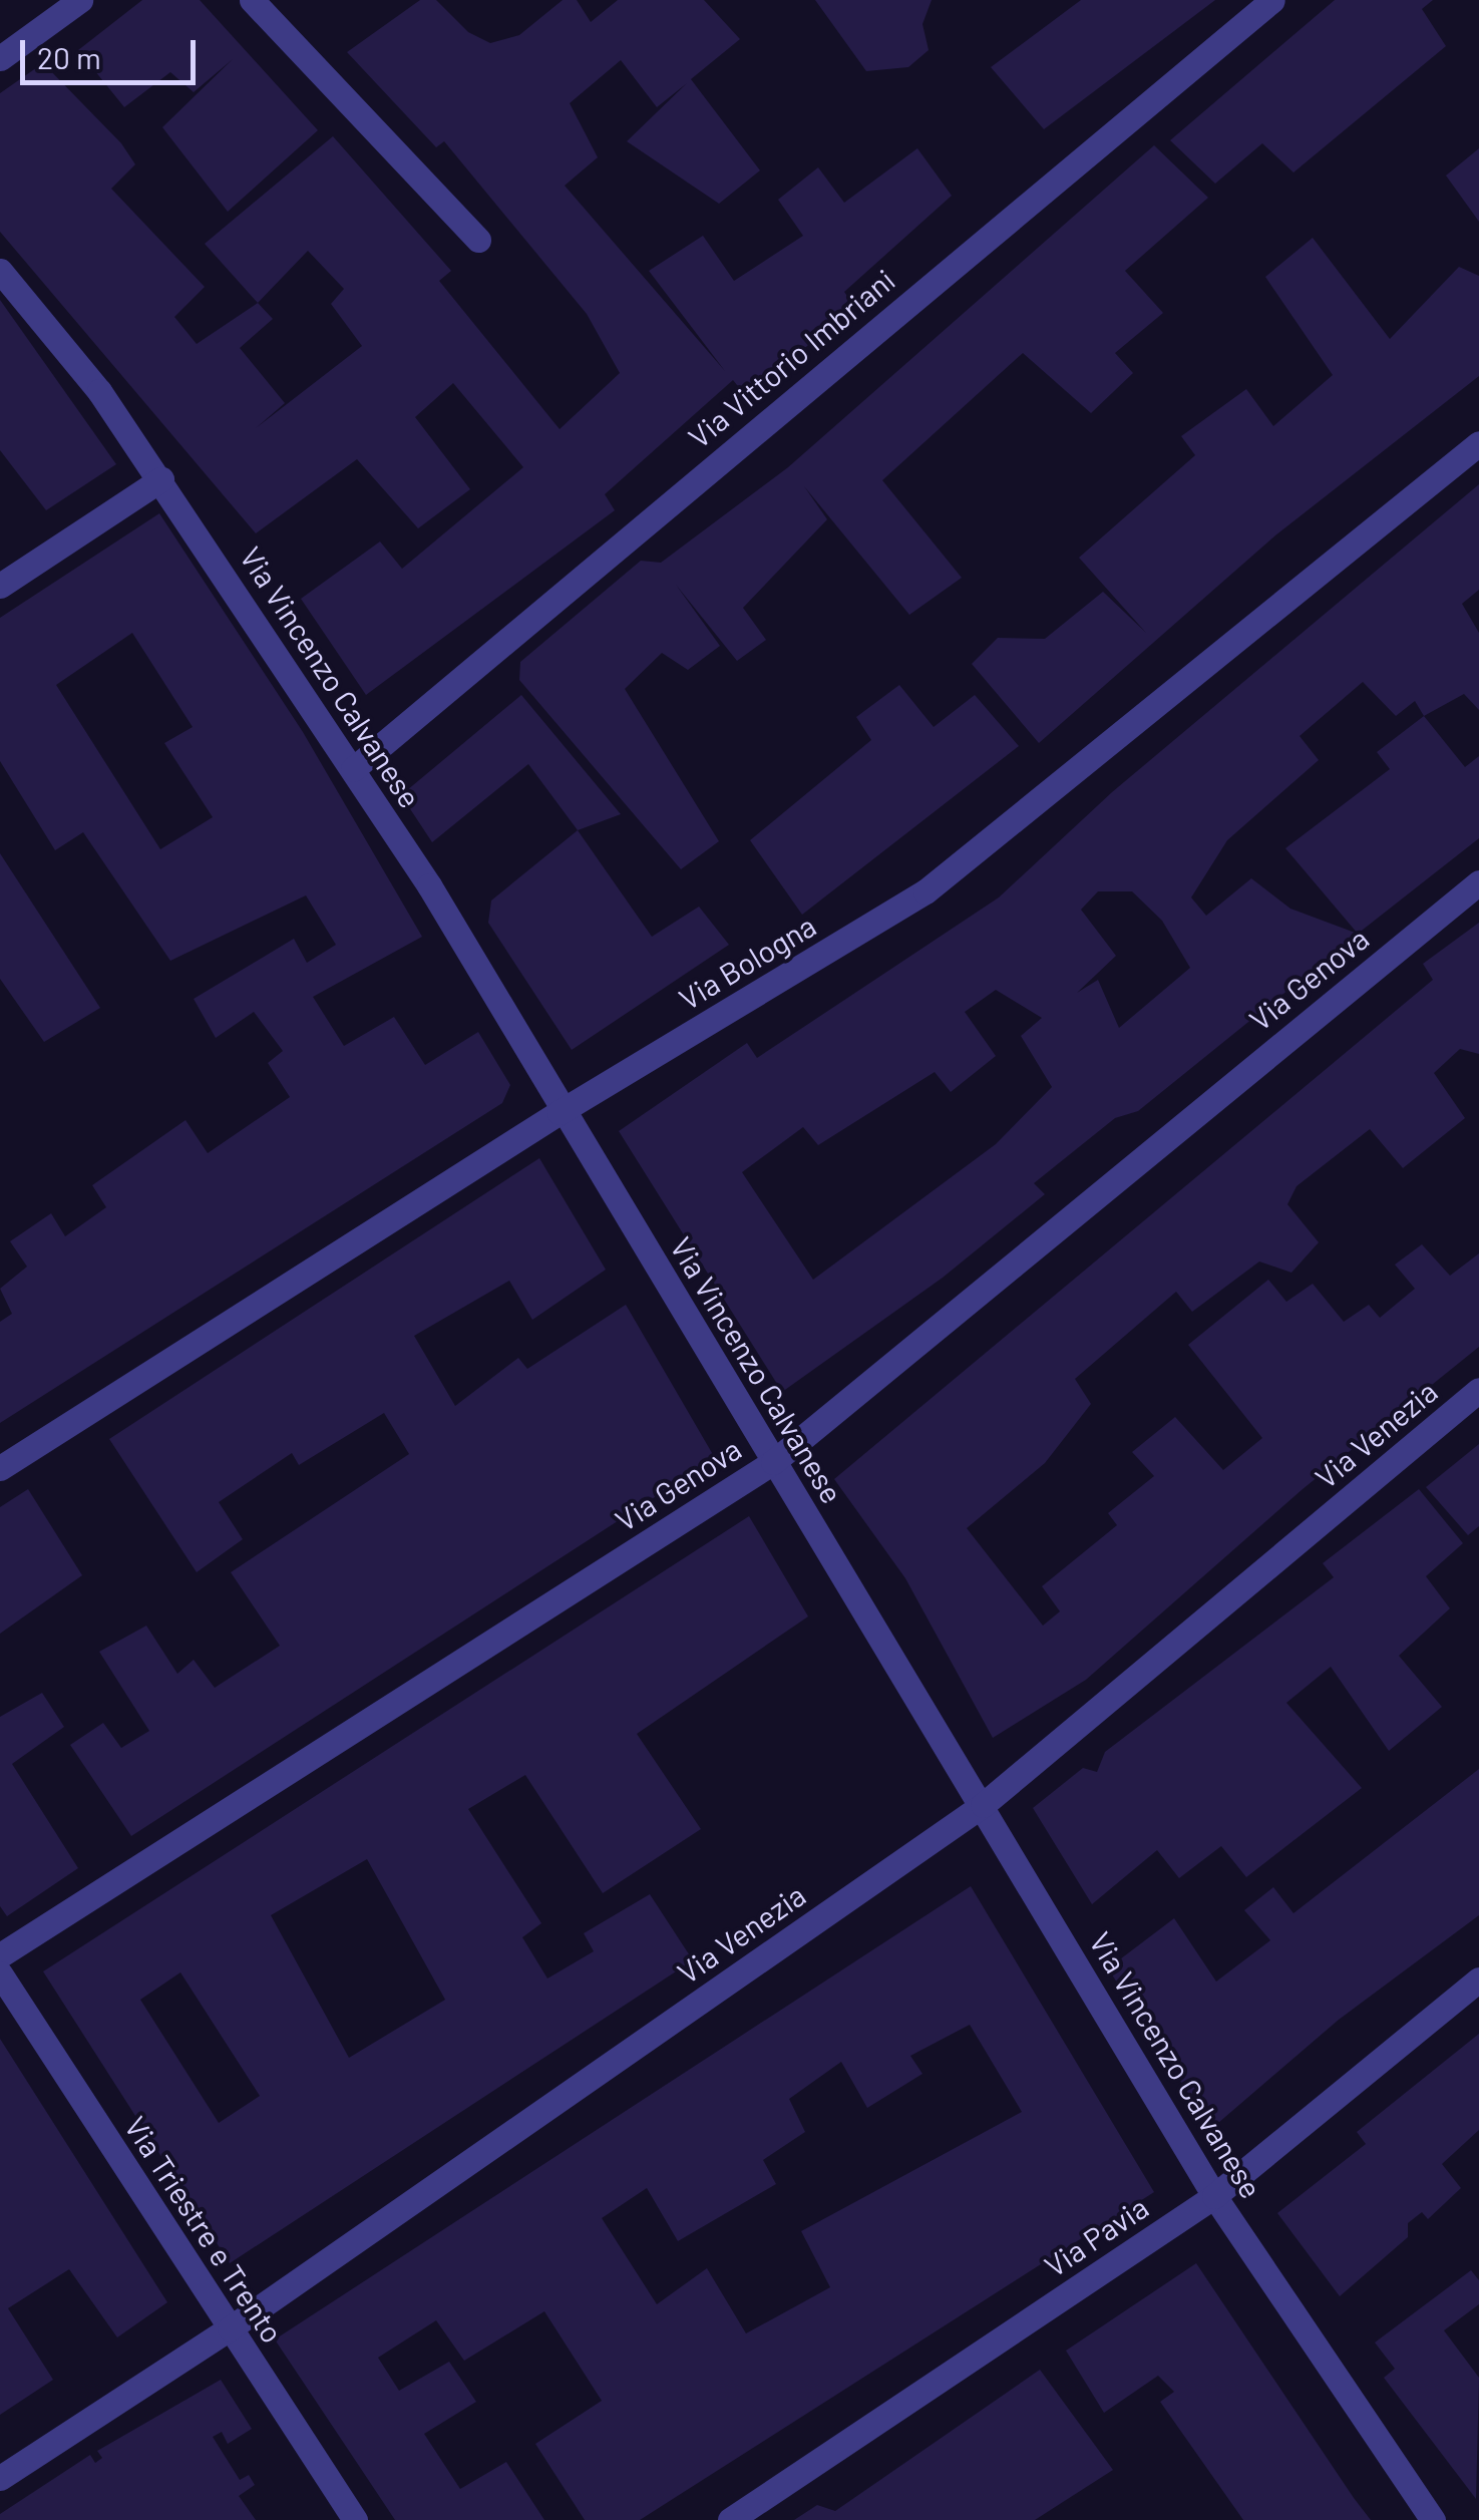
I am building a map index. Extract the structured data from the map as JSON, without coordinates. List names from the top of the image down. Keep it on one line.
{"streets":{"street":["Via Vittorio Imbriani","Via Vincenzo Calvanese","Via Bologna","Via Genova","Via Venezia","Via Triestre e Trento","Via Pavia"]},"crossings":[["Via Vittorio Imbriani","Via Vincenzo Calvanese"],["Via Vincenzo Calvanese","Via Bologna"],["Via Vincenzo Calvanese","Via Genova"],["Via Vincenzo Calvanese","Via Venezia"],["Via Vincenzo Calvanese","Via Pavia"],["Via Venezia","Via Triestre e Trento"]],"scale_bar":"20 m"}
